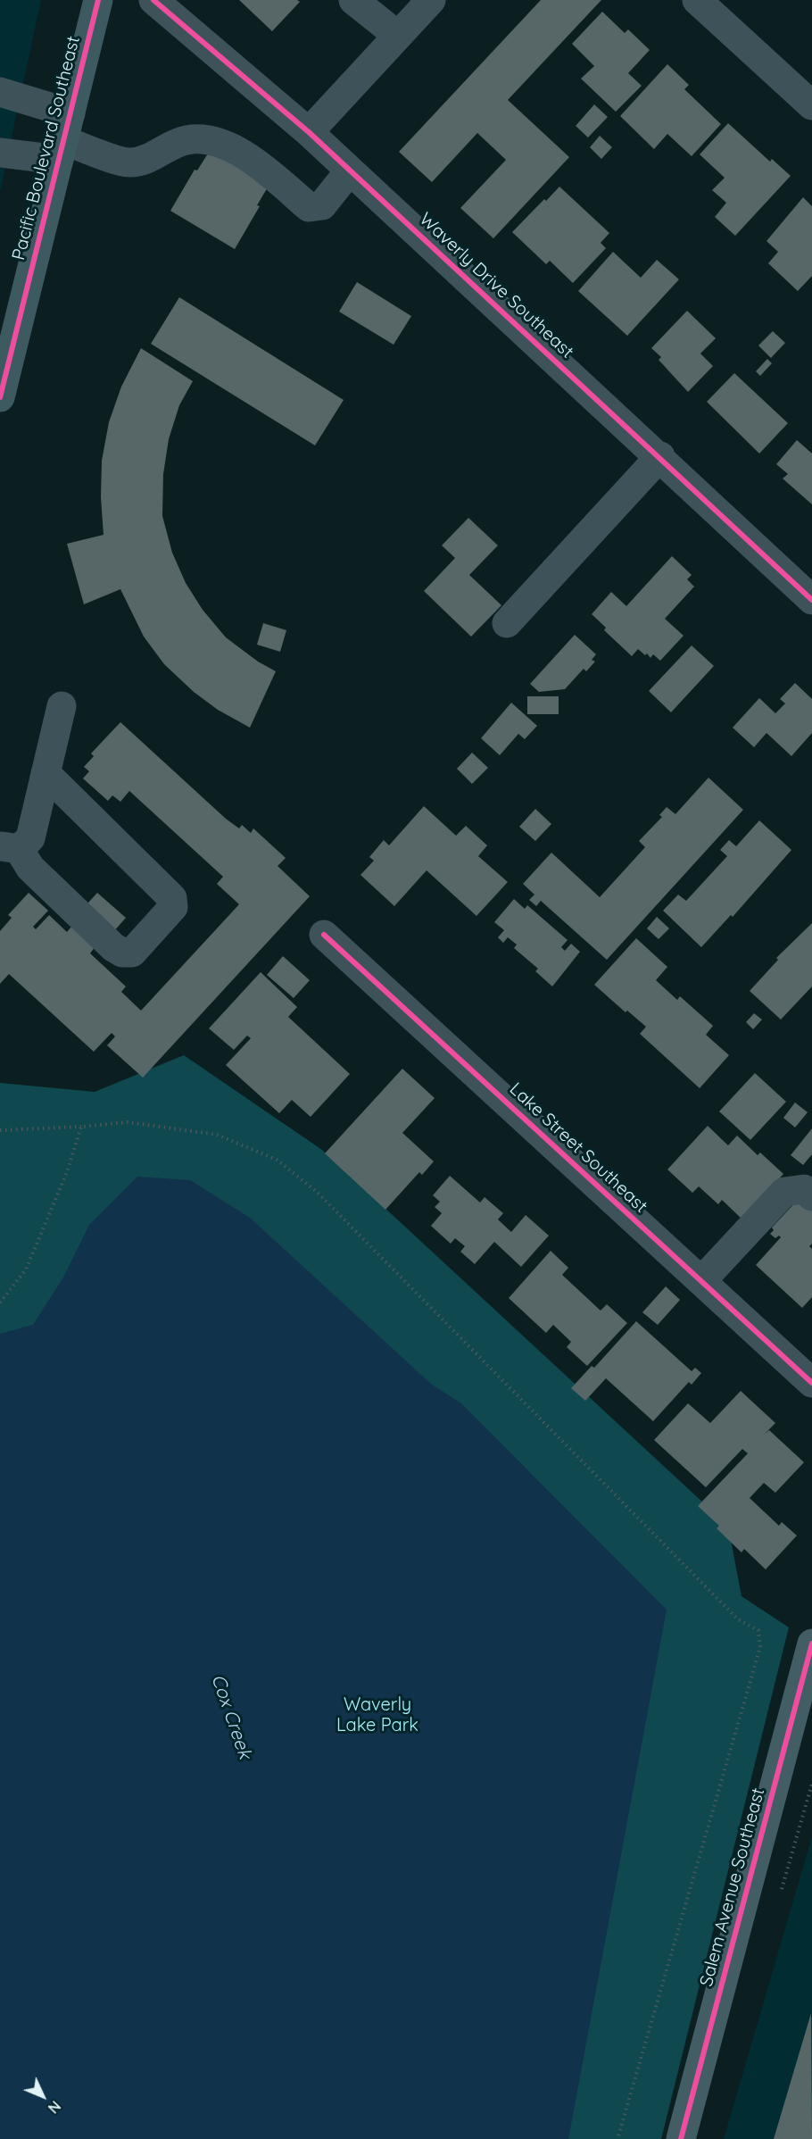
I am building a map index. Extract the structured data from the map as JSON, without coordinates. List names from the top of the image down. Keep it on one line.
{"streets":{"highway":["Pacific Boulevard Southeast"],"main road":["Salem Avenue Southeast"],"street":["Waverly Drive Southeast","Lake Street Southeast"]},"water":["Cox Creek"],"parks":["Waverly Lake Park"],"north":"bottom right"}
